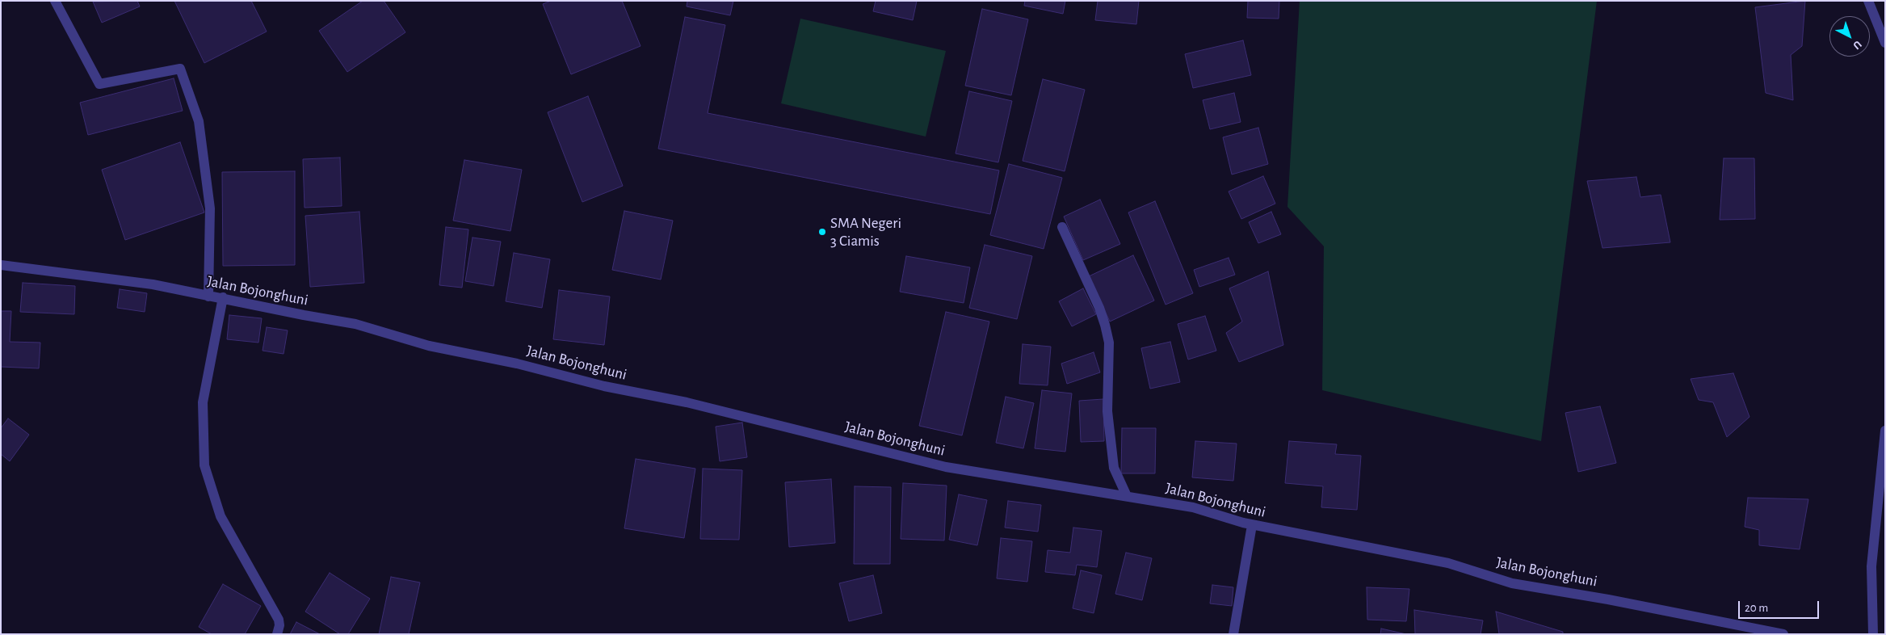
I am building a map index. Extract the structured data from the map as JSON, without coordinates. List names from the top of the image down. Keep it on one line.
{"streets":{"street":["Jalan Bojonghuni"]},"places":["SMA Negeri 3 Ciamis"],"scale_bar":"20 m","north":"bottom right"}
